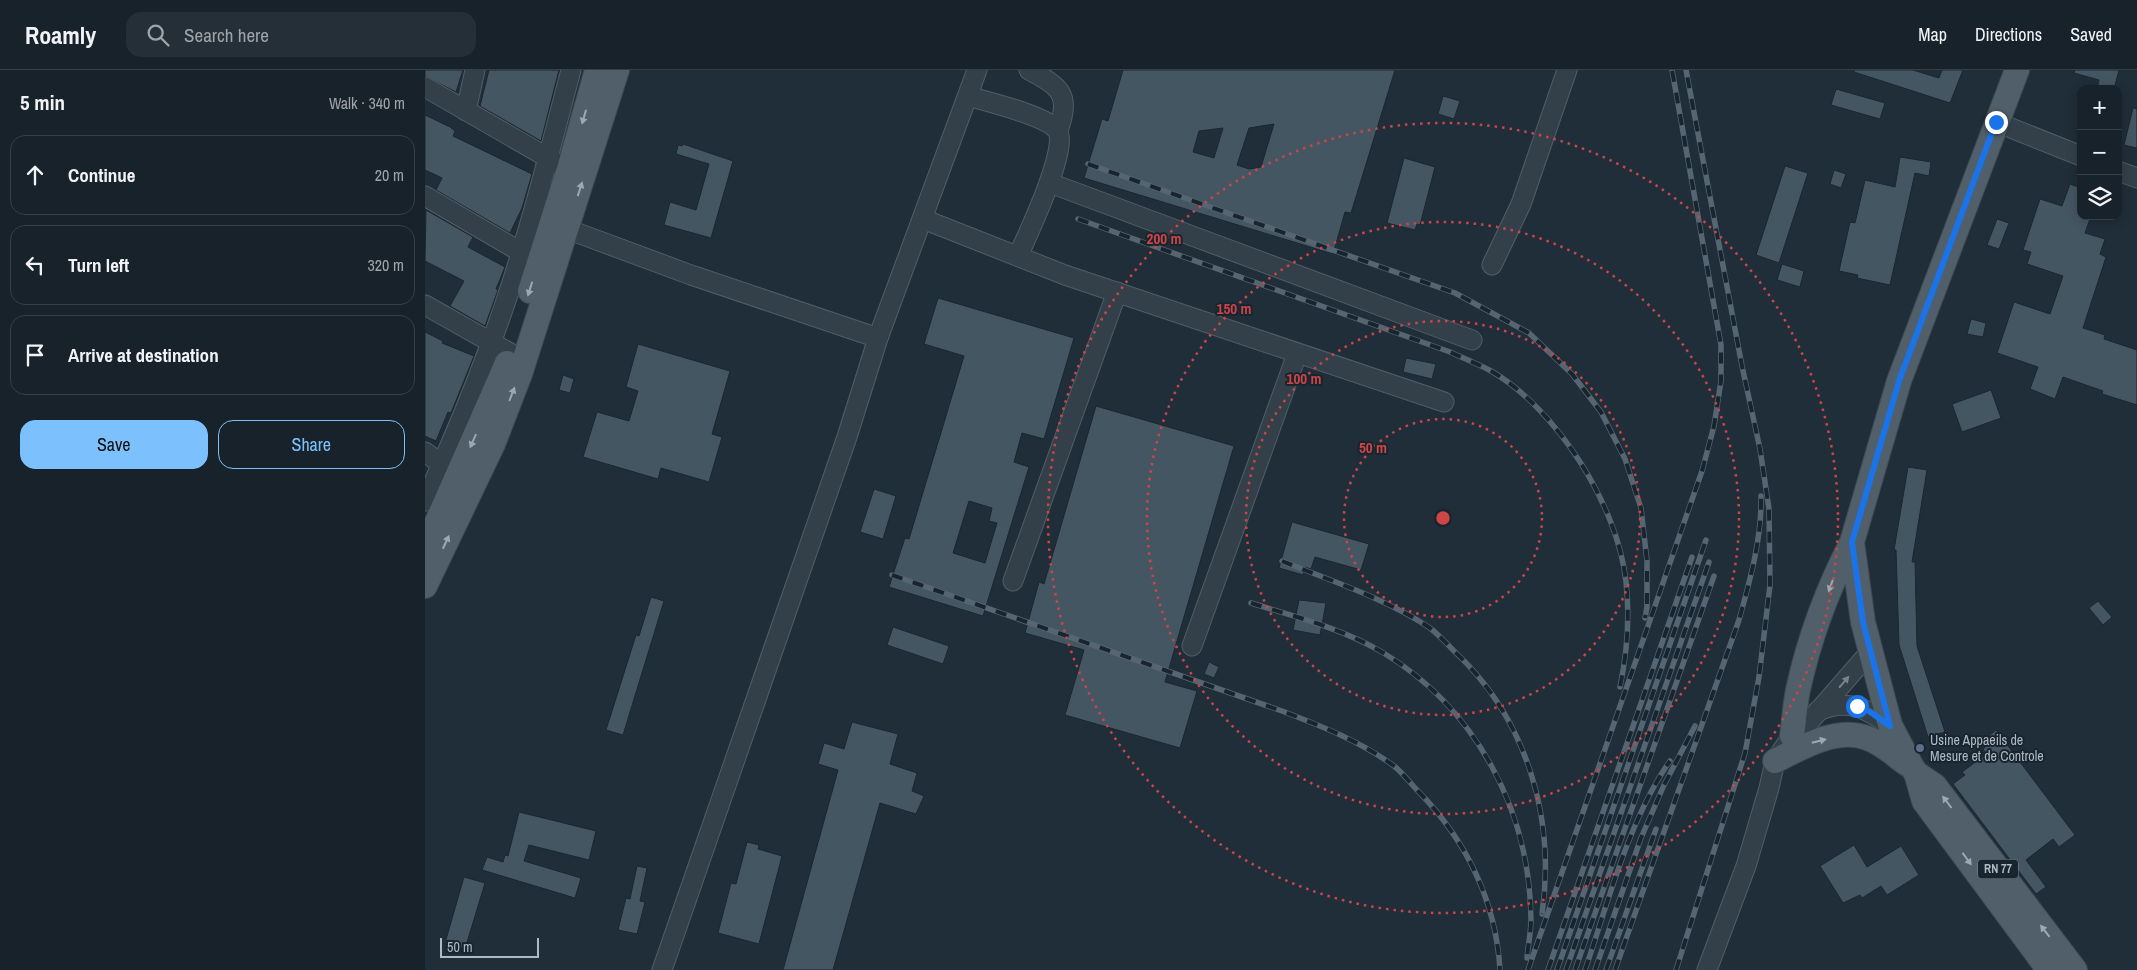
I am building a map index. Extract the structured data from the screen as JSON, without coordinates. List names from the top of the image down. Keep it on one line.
{"streets":{"main road":["RN 77"]},"places":["Usine Appaeils de Mesure et de Controle"],"scale_bar":"50 m","page":{"header":"Roamly","search":"Search here","nav":["Map","Directions","Saved"],"heading":["5 min","Walk · 340 m"],"map_buttons":["+","−"],"list":[["Continue","20 m"],["Turn left","320 m"],"Arrive at destination"],"buttons":["Save","Share"],"scale":"50 m"},"rings":["200 m","150 m","100 m","50 m"]}
